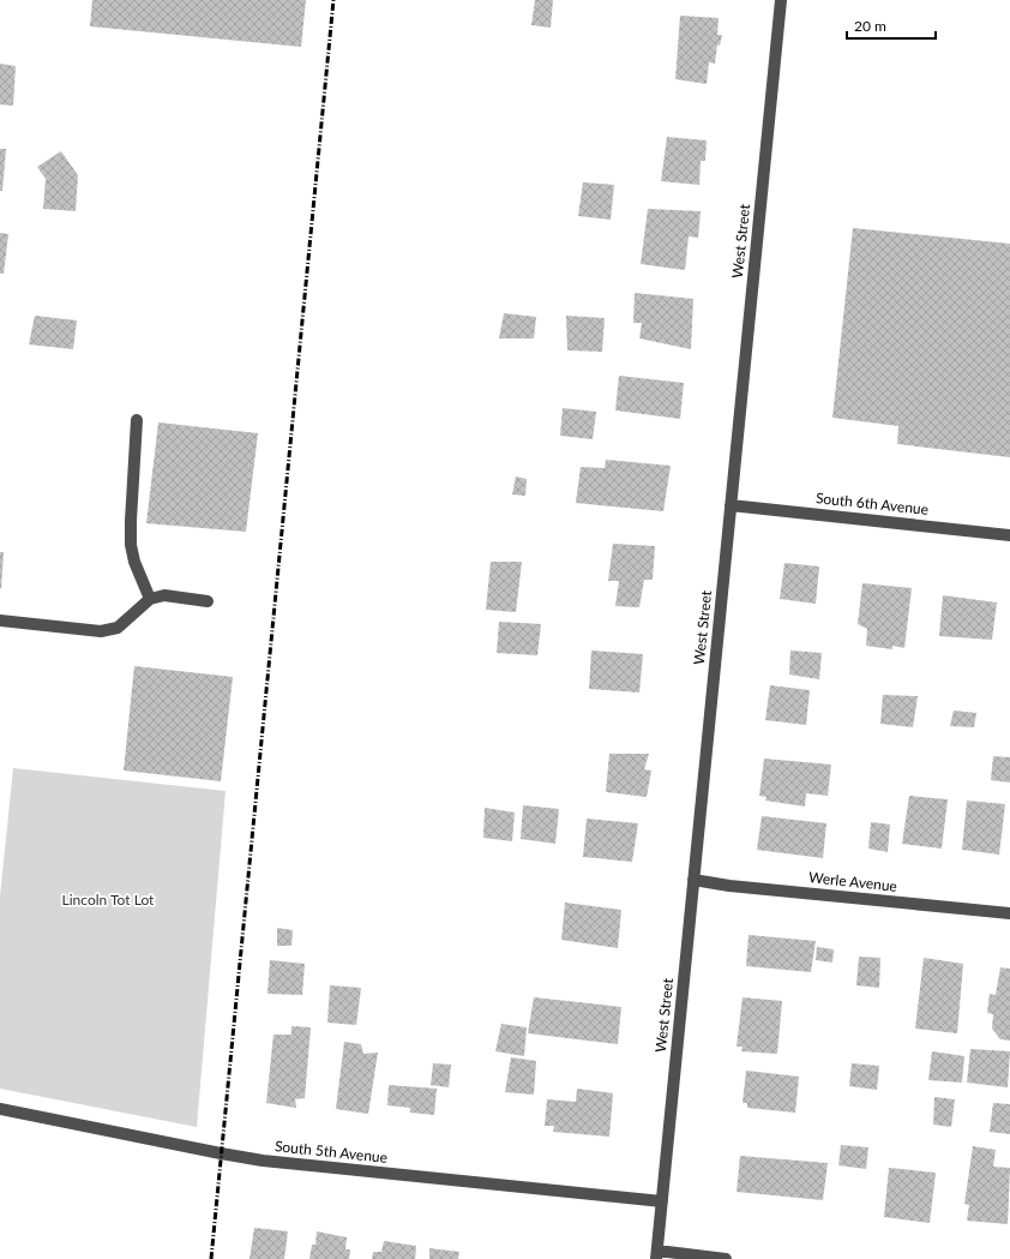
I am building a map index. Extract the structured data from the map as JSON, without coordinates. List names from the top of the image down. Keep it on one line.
{"streets":{"street":["West Street","South 6th Avenue","Werle Avenue","South 5th Avenue"]},"crossings":[["West Street","South 6th Avenue"],["West Street","Werle Avenue"],["West Street","South 5th Avenue"]],"parks":["Lincoln Tot Lot"],"scale_bar":"20 m"}
